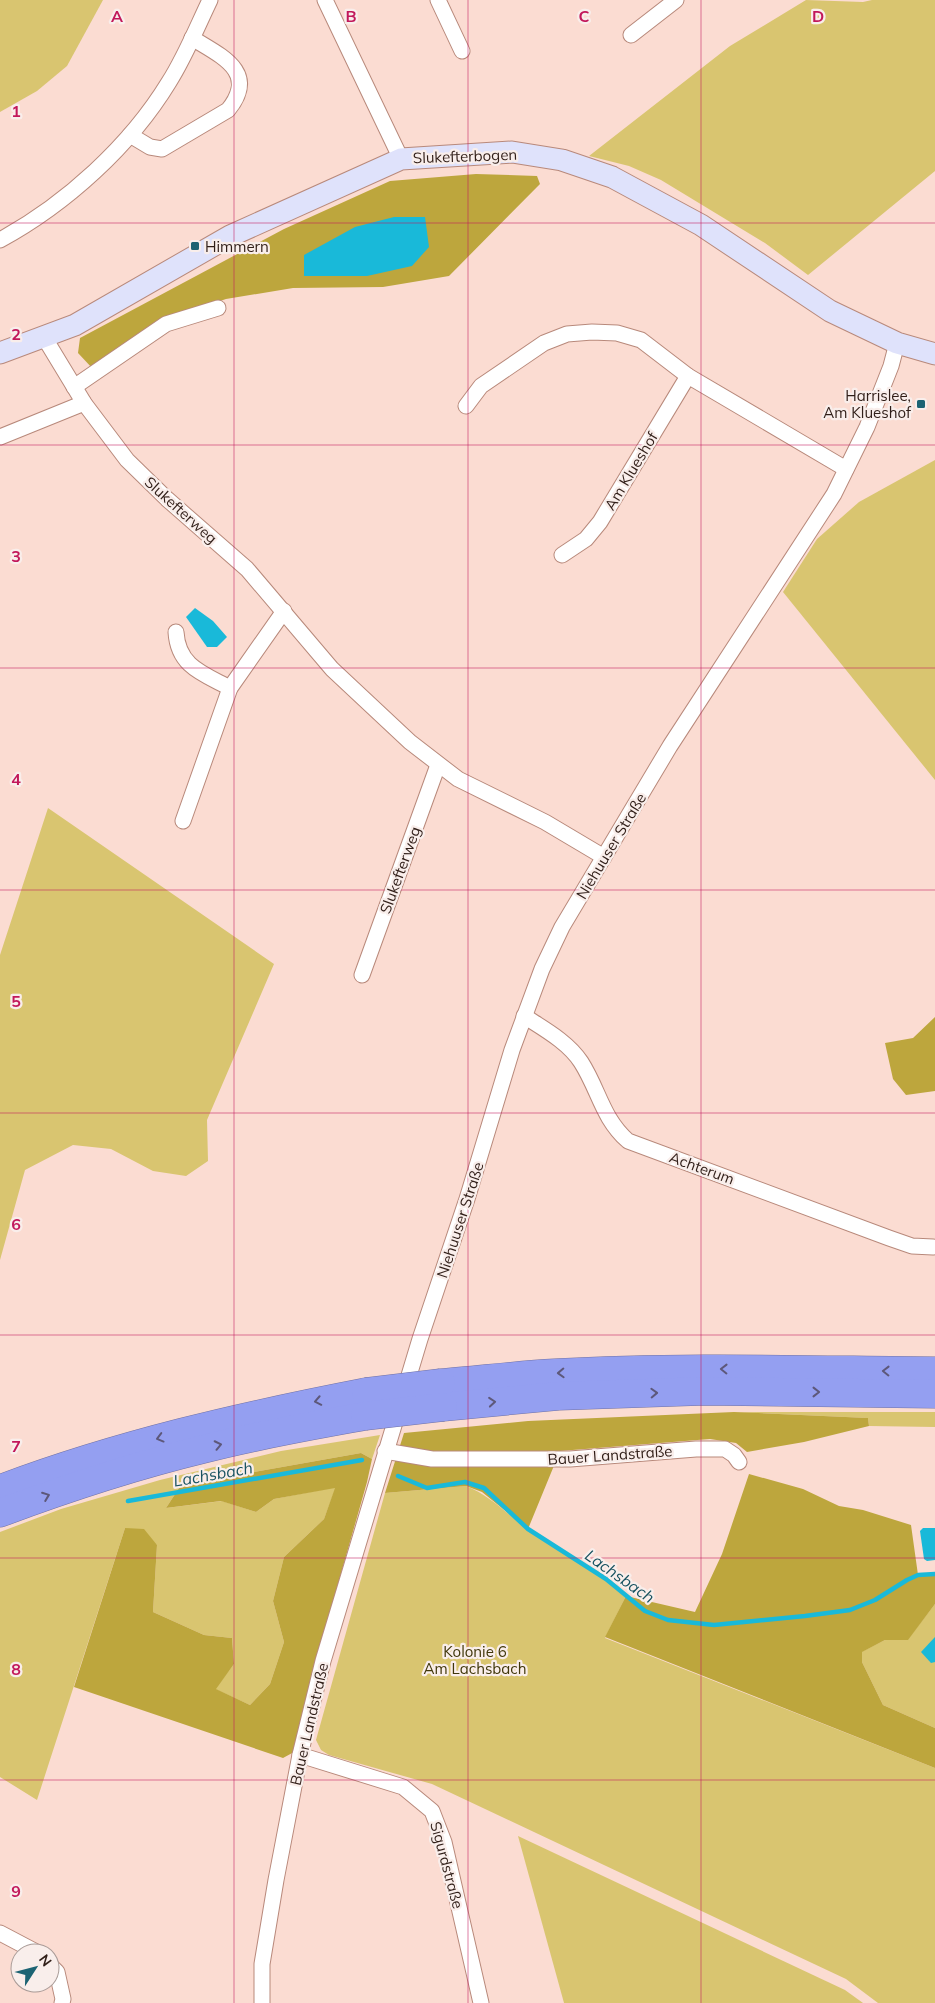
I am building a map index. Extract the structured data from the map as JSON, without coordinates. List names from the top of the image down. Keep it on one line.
{"streets":{"street":["Slukefterbogen","Am Klueshof","Slukefterweg","Niehuuser Straße","Achterum","Bauer Landstraße","Sigurdstraße"]},"crossings":[["Slukefterbogen","Slukefterweg"],["Slukefterbogen","Niehuuser Straße"],["Slukefterweg","Niehuuser Straße"],["Niehuuser Straße","Achterum"],["Niehuuser Straße","Bauer Landstraße"],["Bauer Landstraße","Sigurdstraße"]],"water":["Lachsbach"],"parks":["Kolonie 6 Am Lachsbach"],"places":{"transit":["Himmern","Harrislee, Am Klueshof"]},"north":"top right","grid":{"columns":["A","B","C","D"],"rows":["1","2","3","4","5","6","7","8","9"]}}
